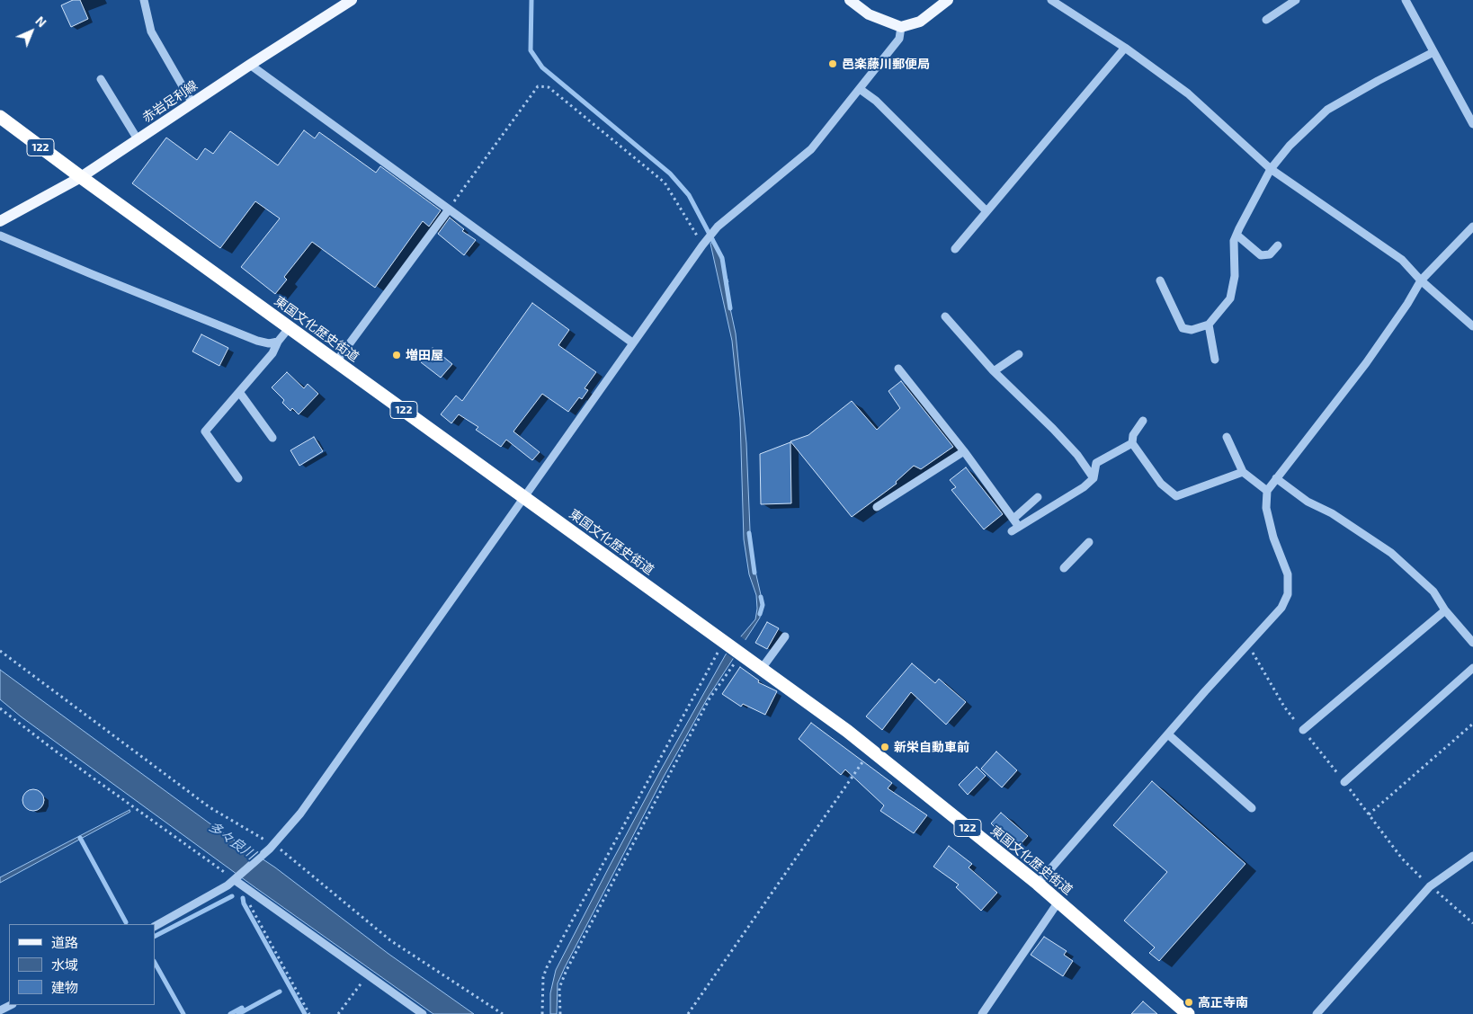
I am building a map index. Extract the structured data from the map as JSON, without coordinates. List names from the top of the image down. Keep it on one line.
{"streets":{"highway":["122","東国文化歴史街道"],"main road":["赤岩足利線"]},"crossings":[["赤岩足利線","東国文化歴史街道"]],"water":["多々良川"],"places":["邑楽藤川郵便局","増田屋","新栄自動車前","高正寺南"],"legend":["道路","水域","建物"],"north":"top right"}
